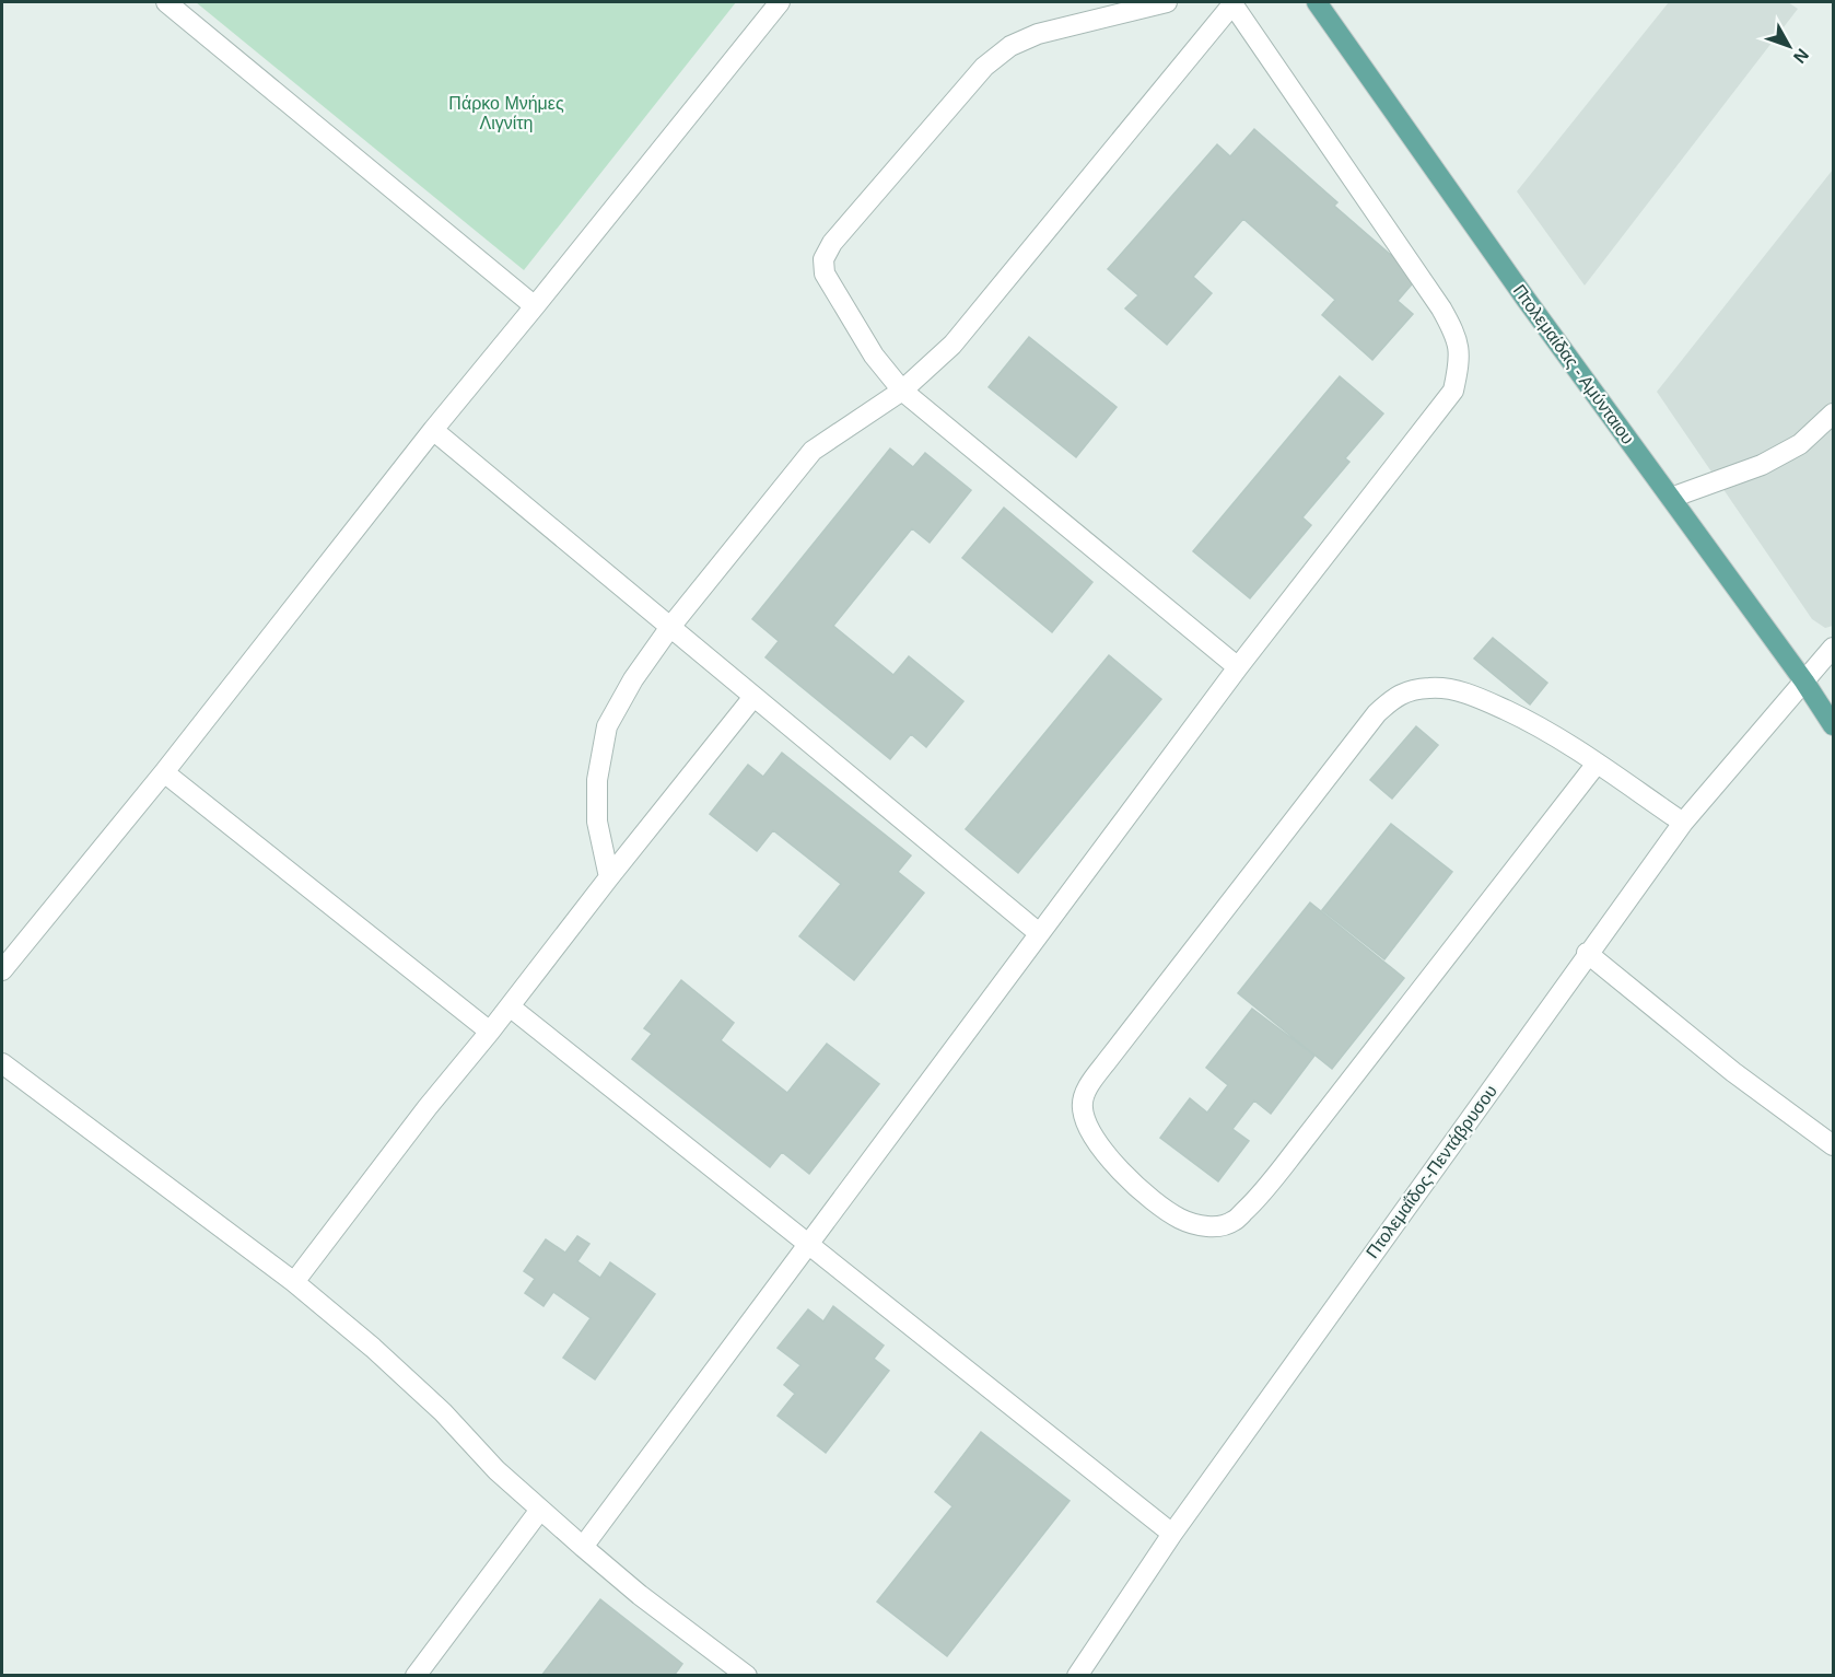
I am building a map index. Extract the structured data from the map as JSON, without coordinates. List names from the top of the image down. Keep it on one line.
{"streets":{"main road":["Πτολεμαίδας - Αμύνταιου"],"street":["Πτολεμαΐδος-Πεντάβρυσου"]},"crossings":[["Πτολεμαίδας - Αμύνταιου","Πτολεμαΐδος-Πεντάβρυσου"]],"parks":["Πάρκο Μνήμες Λιγνίτη"],"north":"bottom right"}
